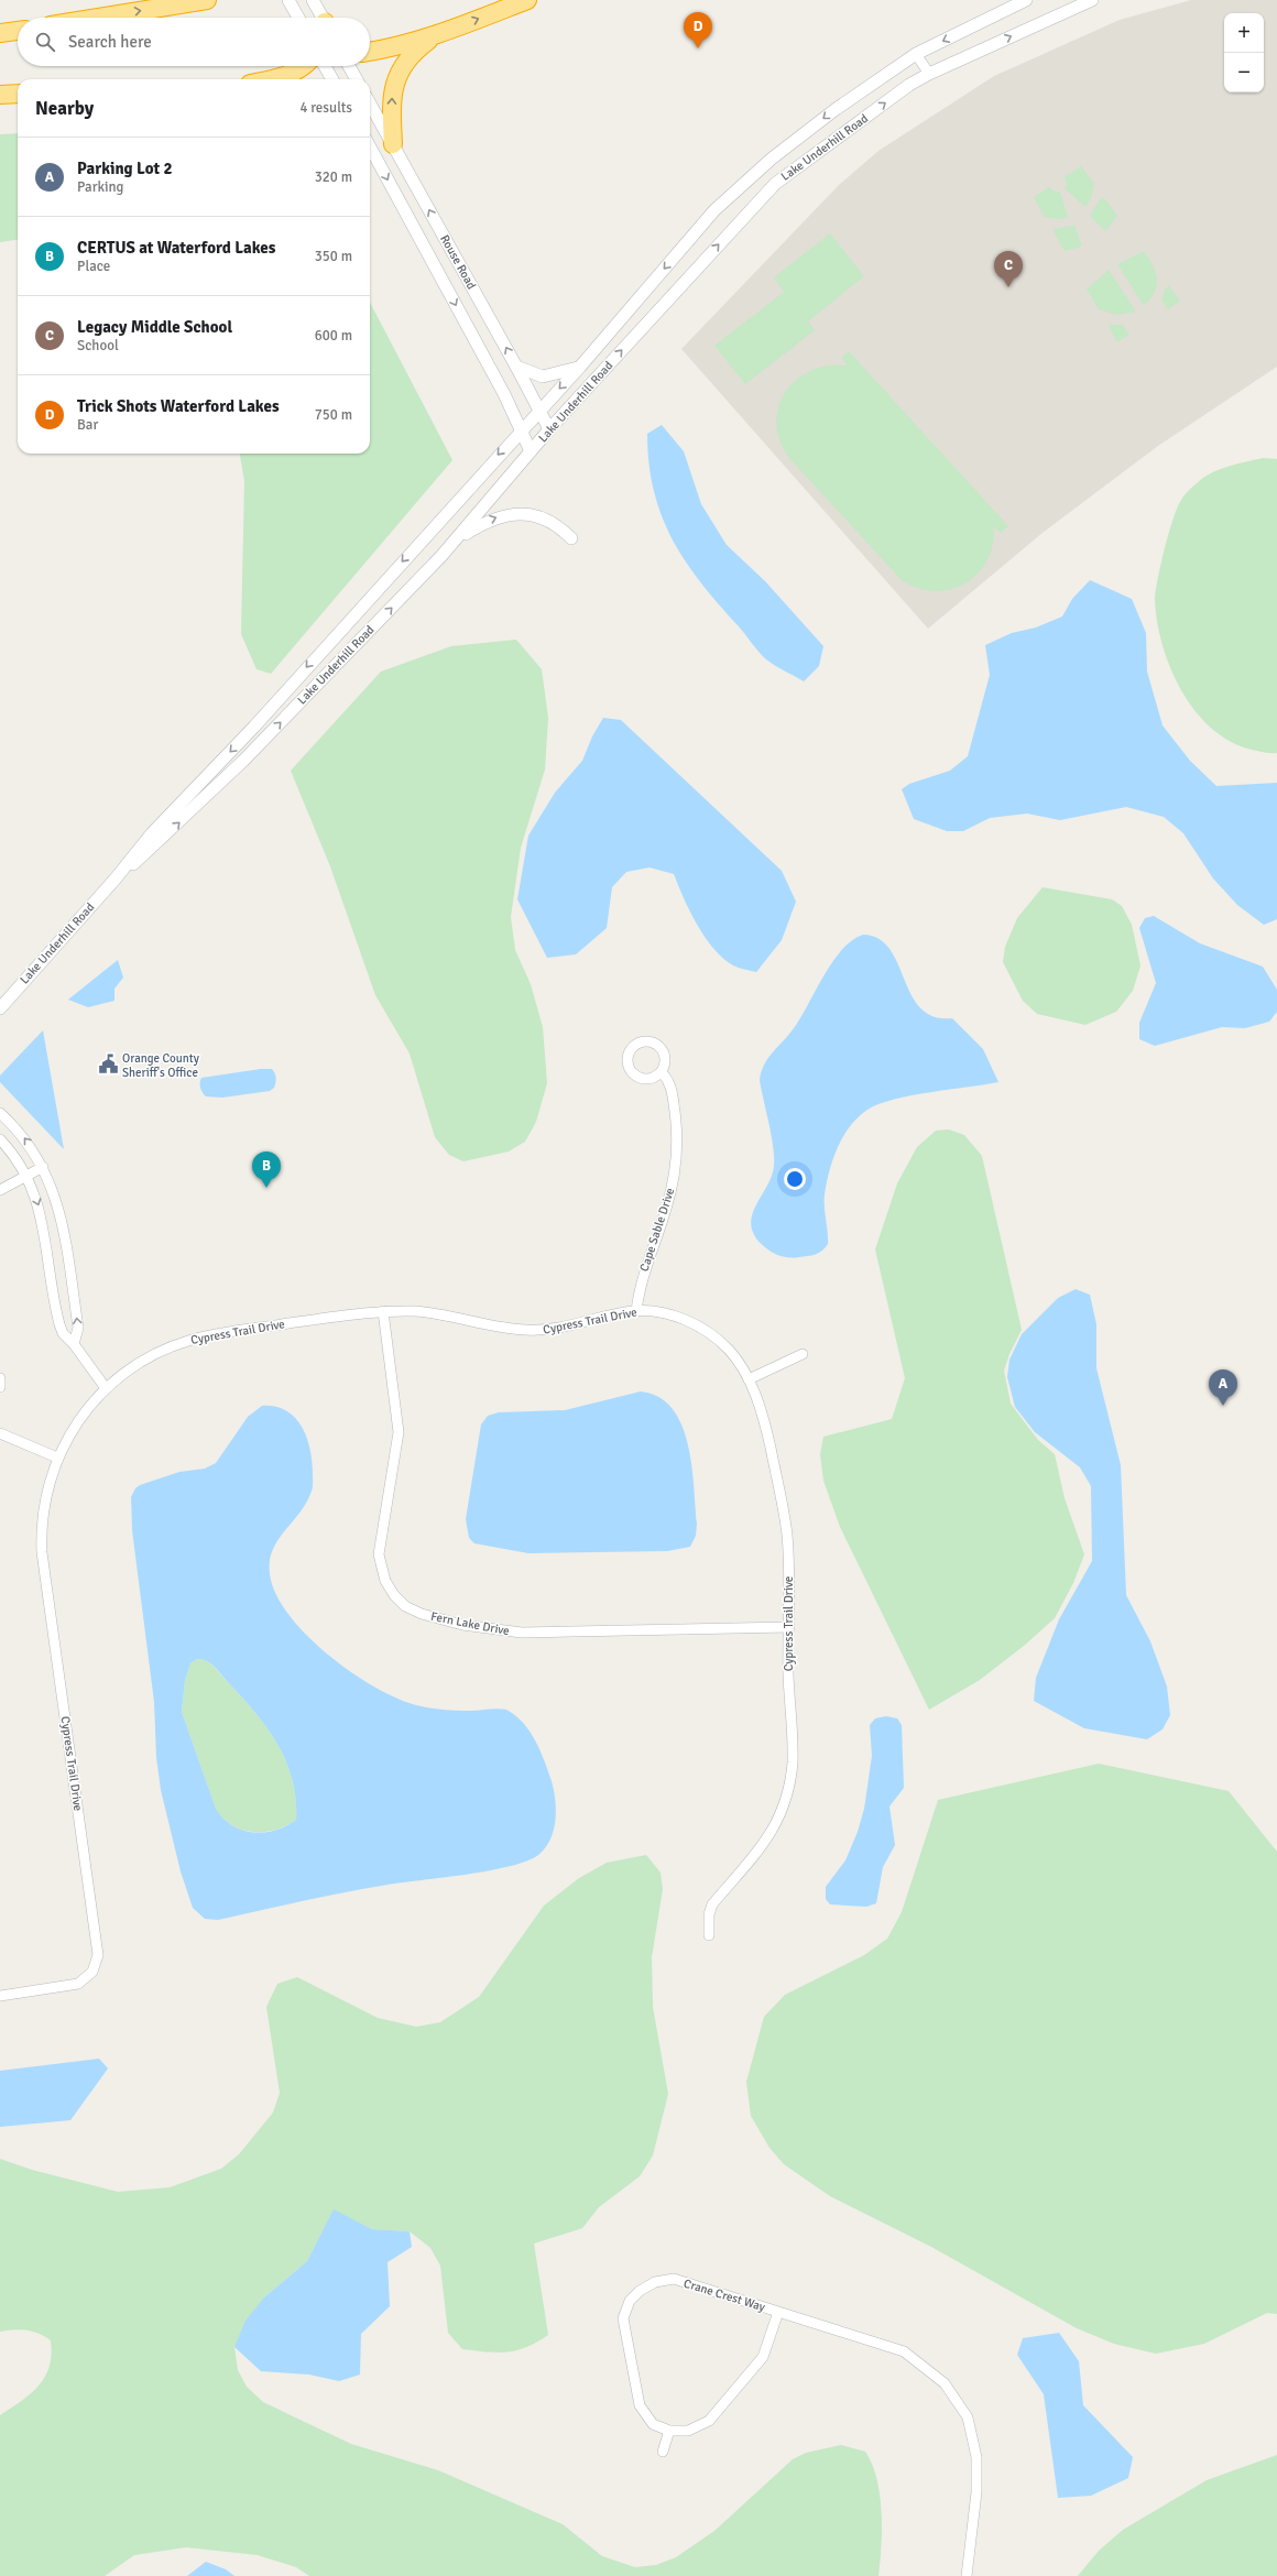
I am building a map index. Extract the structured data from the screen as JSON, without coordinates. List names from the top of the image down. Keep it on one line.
{"streets":{"street":["Lake Underhill Road","Rouse Road","Cape Sable Drive","Cypress Trail Drive","Fern Lake Drive","Crane Crest Way"]},"crossings":[["Lake Underhill Road","Rouse Road"],["Cape Sable Drive","Cypress Trail Drive"],["Cypress Trail Drive","Fern Lake Drive"]],"places":{"public building":["Orange County Sheriff's Office"]},"page":{"pins":["D","C","B","A"],"map_buttons":["+","−"],"search":"Search here","heading":["Nearby","4 results"],"list":[{"mark":"A","name":"Parking Lot 2","note":"Parking","value":"320 m"},{"mark":"B","name":"CERTUS at Waterford Lakes","note":"Place","value":"350 m"},{"mark":"C","name":"Legacy Middle School","note":"School","value":"600 m"},{"mark":"D","name":"Trick Shots Waterford Lakes","note":"Bar","value":"750 m"}]}}
